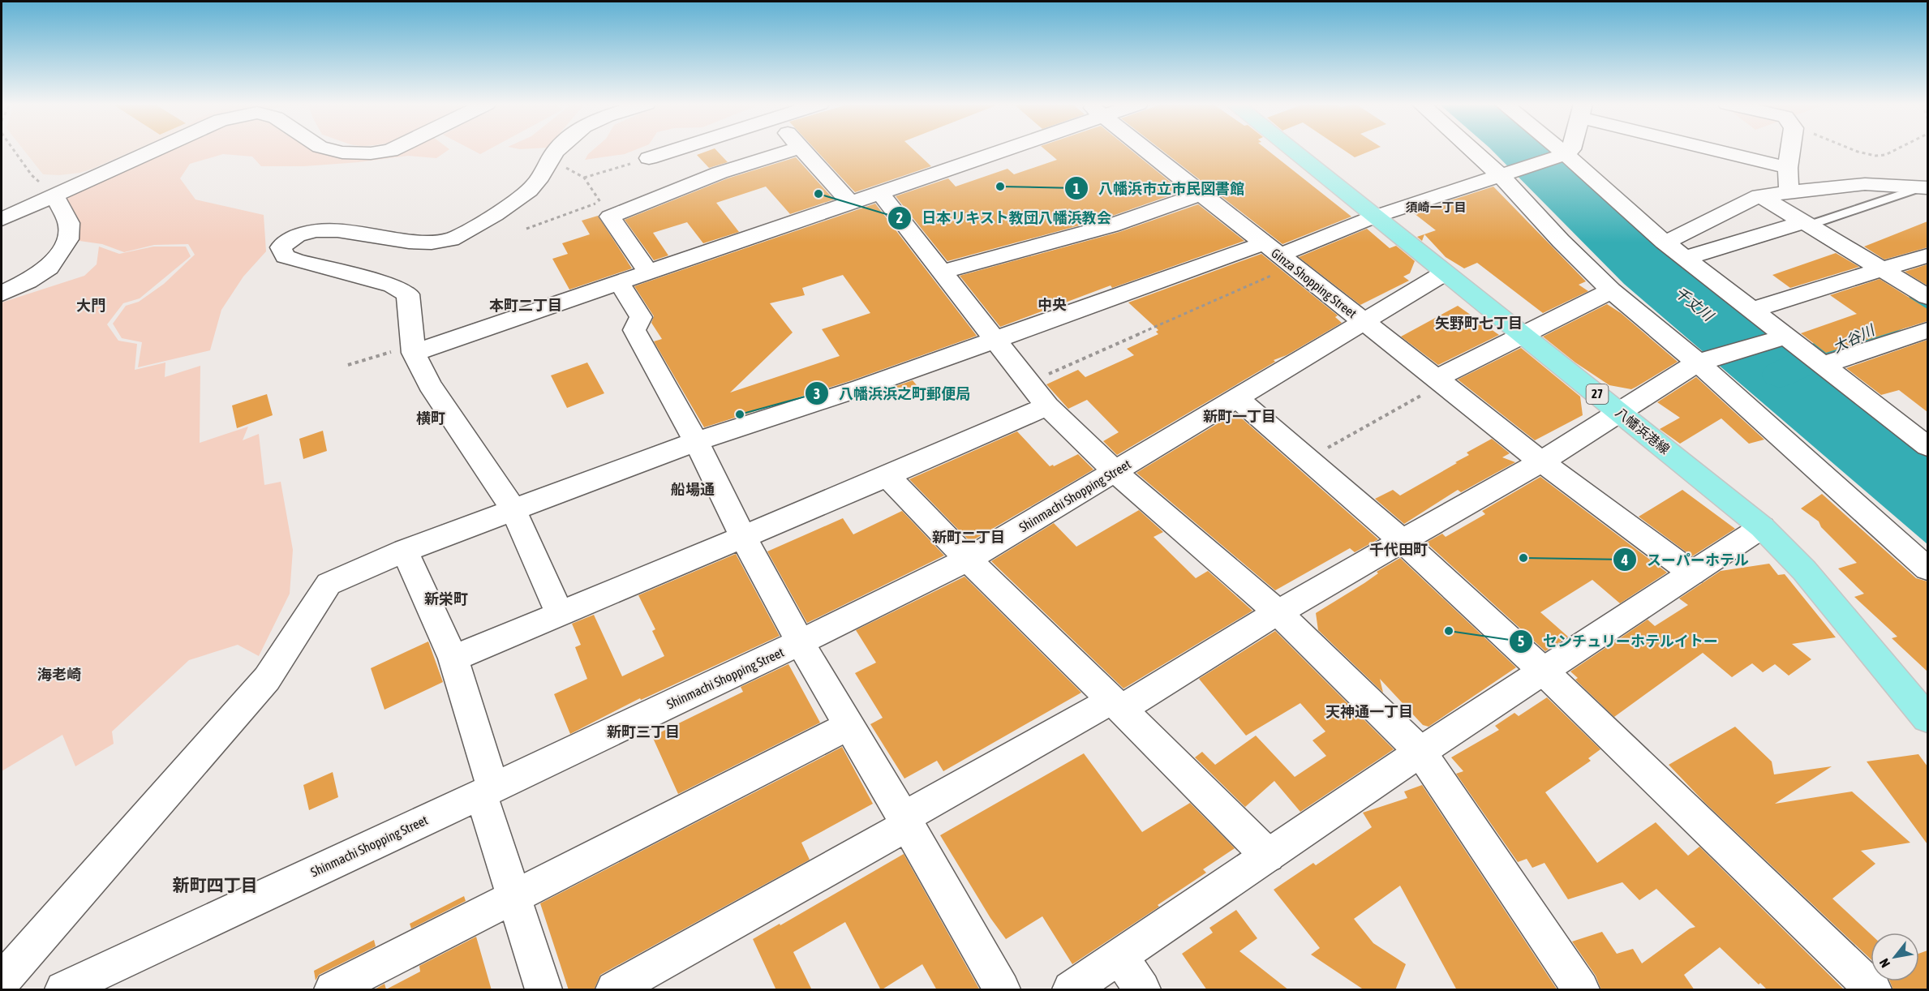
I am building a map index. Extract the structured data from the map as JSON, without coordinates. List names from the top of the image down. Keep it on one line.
{"streets":{"main road":["27","八幡浜港線"],"street":["Ginza Shopping Street","Shinmachi Shopping Street"]},"crossings":[["Ginza Shopping Street","Shinmachi Shopping Street"],["八幡浜港線","Shinmachi Shopping Street"]],"districts":["須崎一丁目","中央","大門","本町二丁目","矢野町七丁目","新町一丁目","横町","船場通","新町二丁目","千代田町","新栄町","海老崎","天神通一丁目","新町三丁目","新町四丁目"],"water":["千丈川","大谷川"],"places":["八幡浜市立市民図書館","日本リキスト教団八幡浜教会","八幡浜浜之町郵便局","スーパーホテル","センチュリーホテルイトー"],"north":"bottom left"}
